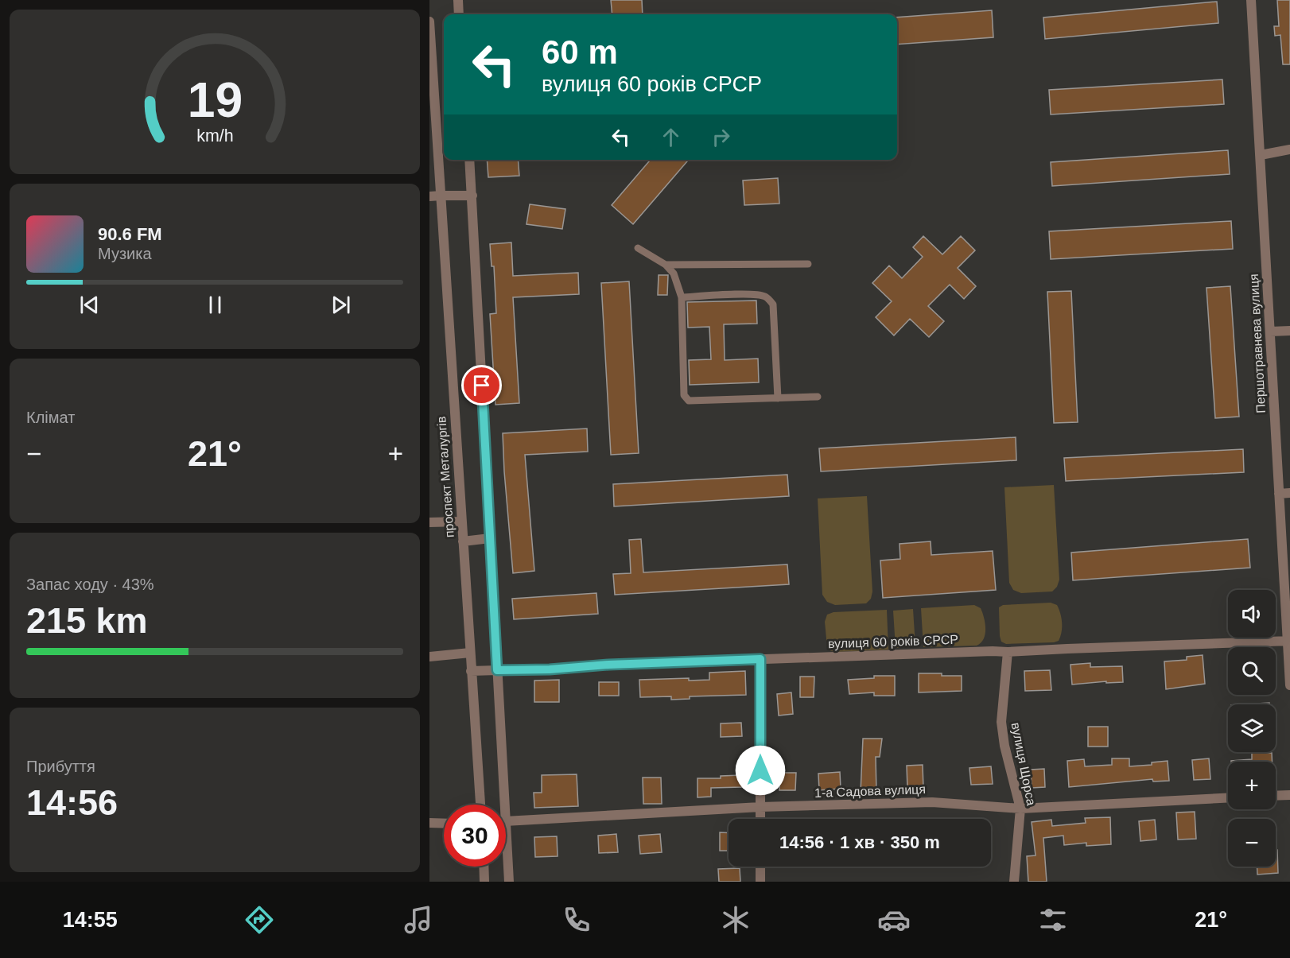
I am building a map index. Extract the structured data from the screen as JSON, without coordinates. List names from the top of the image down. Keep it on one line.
{"streets":{"street":["Першотравнева вулиця","проспект Металургів","вулиця 60 років СРСР","вулиця Щорса","1-а Садова вулиця"]},"crossings":[["Першотравнева вулиця","вулиця 60 років СРСР"],["проспект Металургів","вулиця 60 років СРСР"],["вулиця 60 років СРСР","вулиця Щорса"],["вулиця Щорса","1-а Садова вулиця"]],"page":{"turn":["60 m","вулиця 60 років СРСР"],"song":["90.6 FM","Музика"],"tile":["Клімат",["Запас ходу · 43%","215 km"],["Прибуття","14:56"]],"heat":["−","21°","+"],"map_buttons":["+","−"],"limit":"30","trip":"14:56 · 1 хв · 350 m","tabs":["14:55","21°"],"gauge":["19","km/h"]}}
